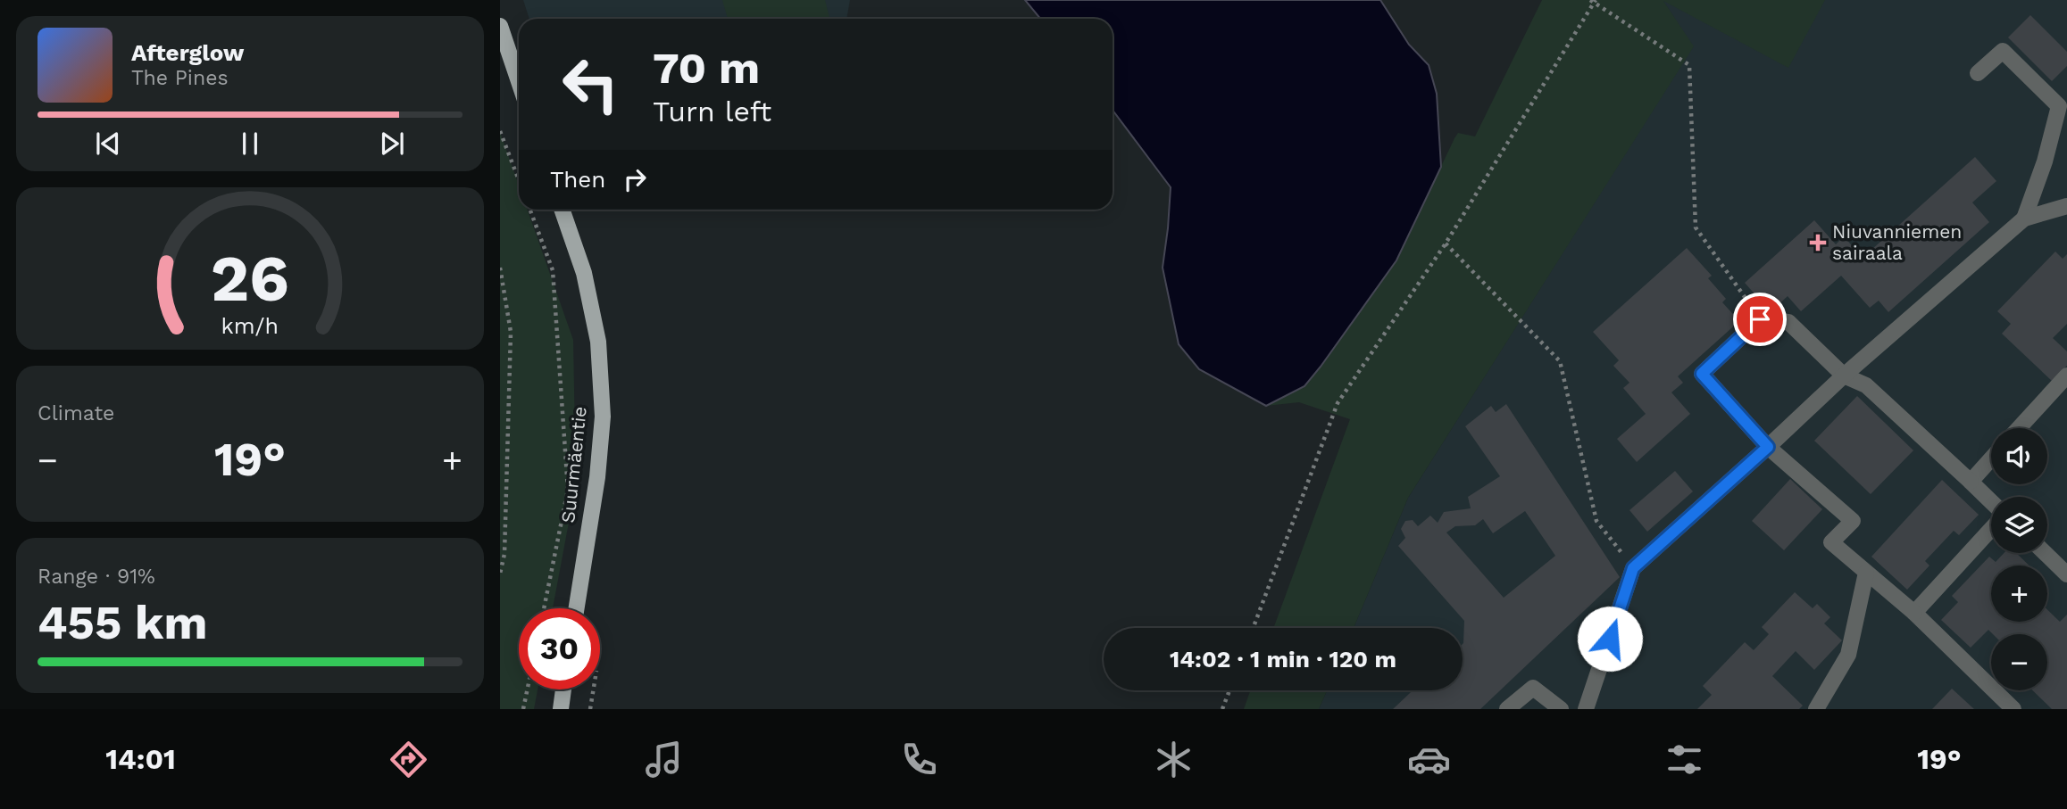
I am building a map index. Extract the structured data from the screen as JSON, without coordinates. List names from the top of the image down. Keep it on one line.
{"streets":{"main road":["Suurmäentie"]},"places":{"health":["Niuvanniemen sairaala"]},"page":{"turn":["70 m","Turn left"],"song":["Afterglow","The Pines"],"then":"Then","tile":["Climate",["Range · 91%","455 km"]],"map_buttons":["+","−"],"heat":["−","19°","+"],"limit":"30","trip":"14:02 · 1 min · 120 m","tabs":["14:01","19°"],"gauge":["26","km/h"]}}
